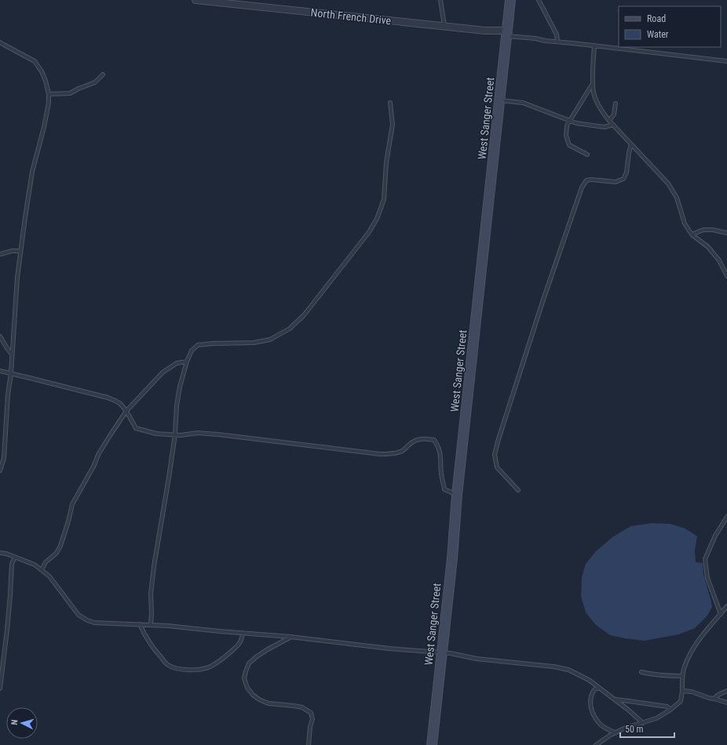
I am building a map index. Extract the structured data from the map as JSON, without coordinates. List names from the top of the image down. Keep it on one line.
{"streets":{"main road":["West Sanger Street"],"street":["North French Drive"]},"crossings":[["North French Drive","West Sanger Street"]],"legend":["Road","Water"],"scale_bar":"50 m","north":"left"}
